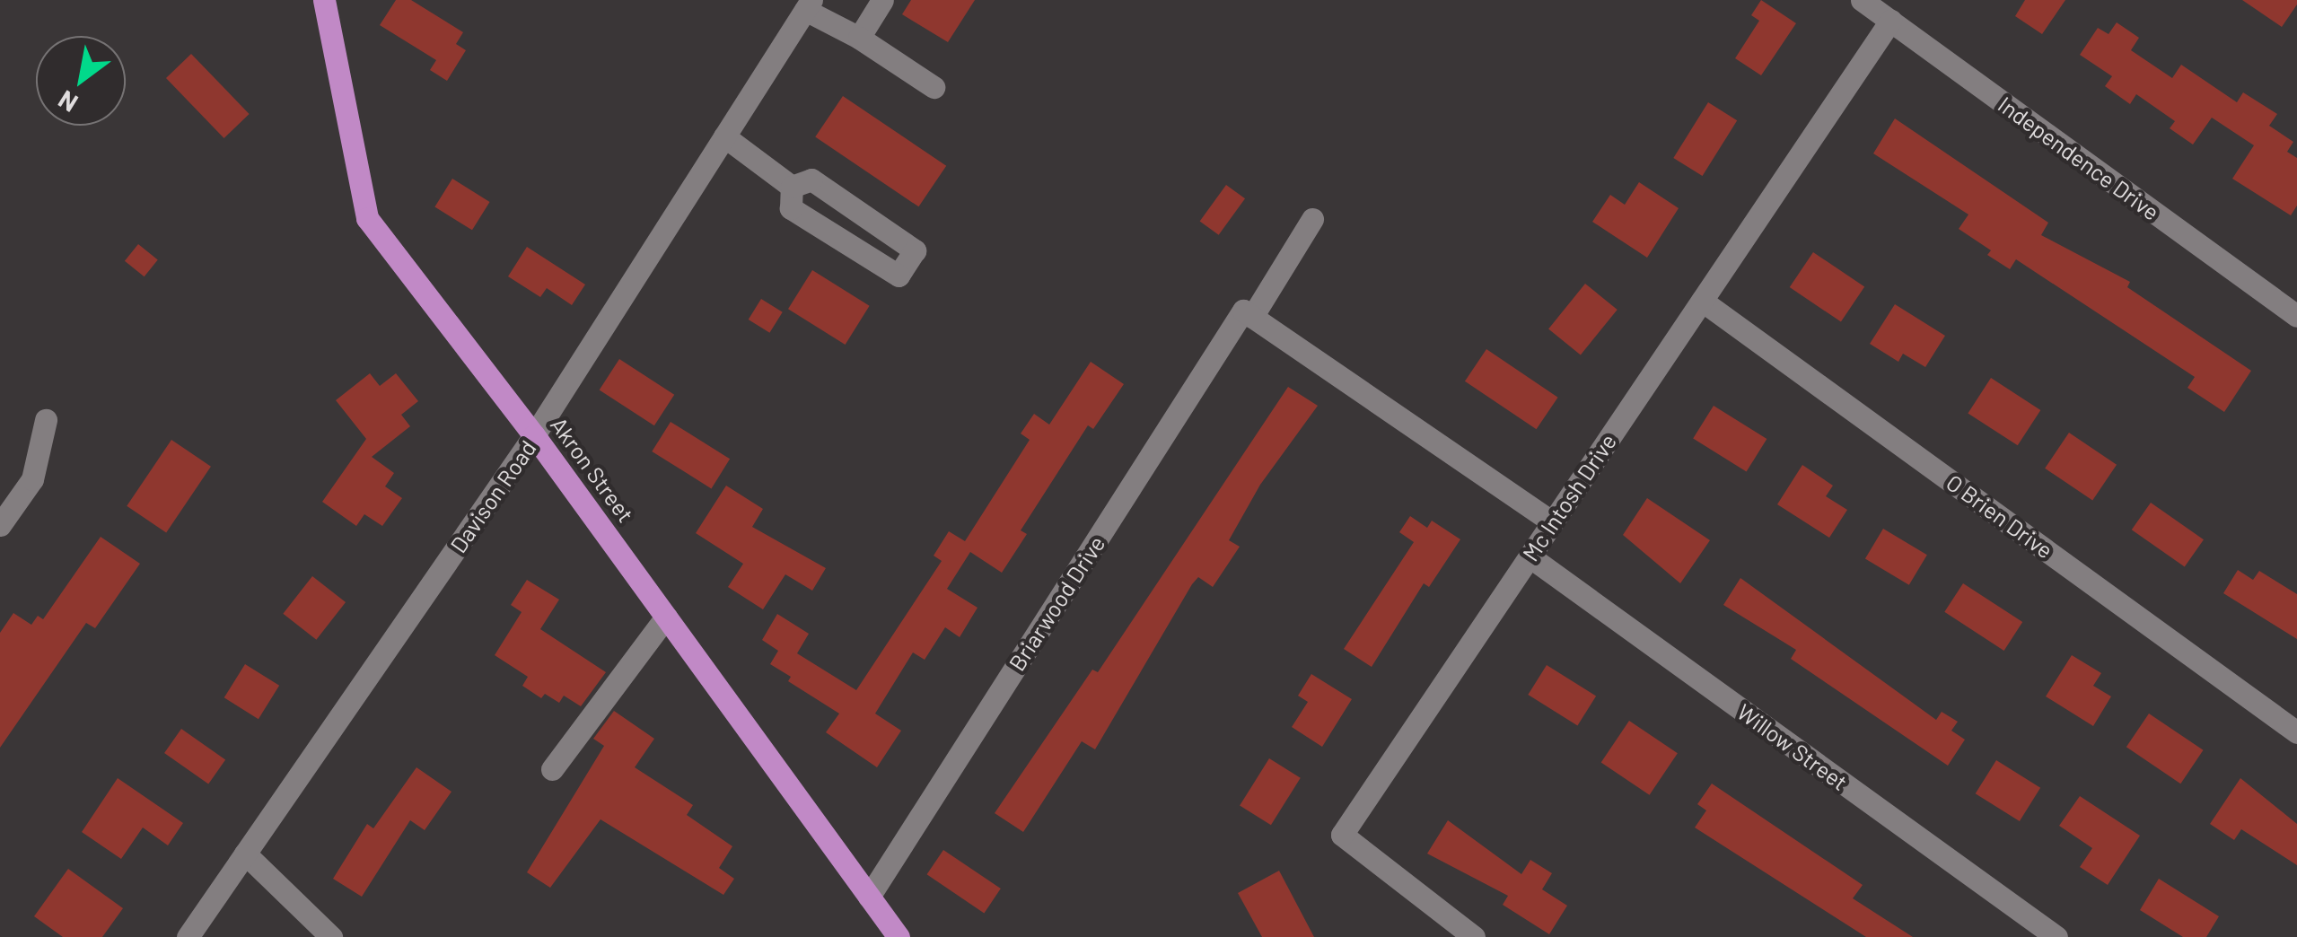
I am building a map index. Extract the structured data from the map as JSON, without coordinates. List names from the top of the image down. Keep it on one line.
{"streets":{"main road":["Akron Street"],"street":["Independence Drive","Davison Road","Mc Intosh Drive","O Brien Drive","Briarwood Drive","Willow Street"]},"crossings":[["Independence Drive","Mc Intosh Drive"],["Akron Street","Davison Road"],["Akron Street","Briarwood Drive"],["Mc Intosh Drive","O Brien Drive"],["Mc Intosh Drive","Willow Street"]],"north":"bottom left"}
